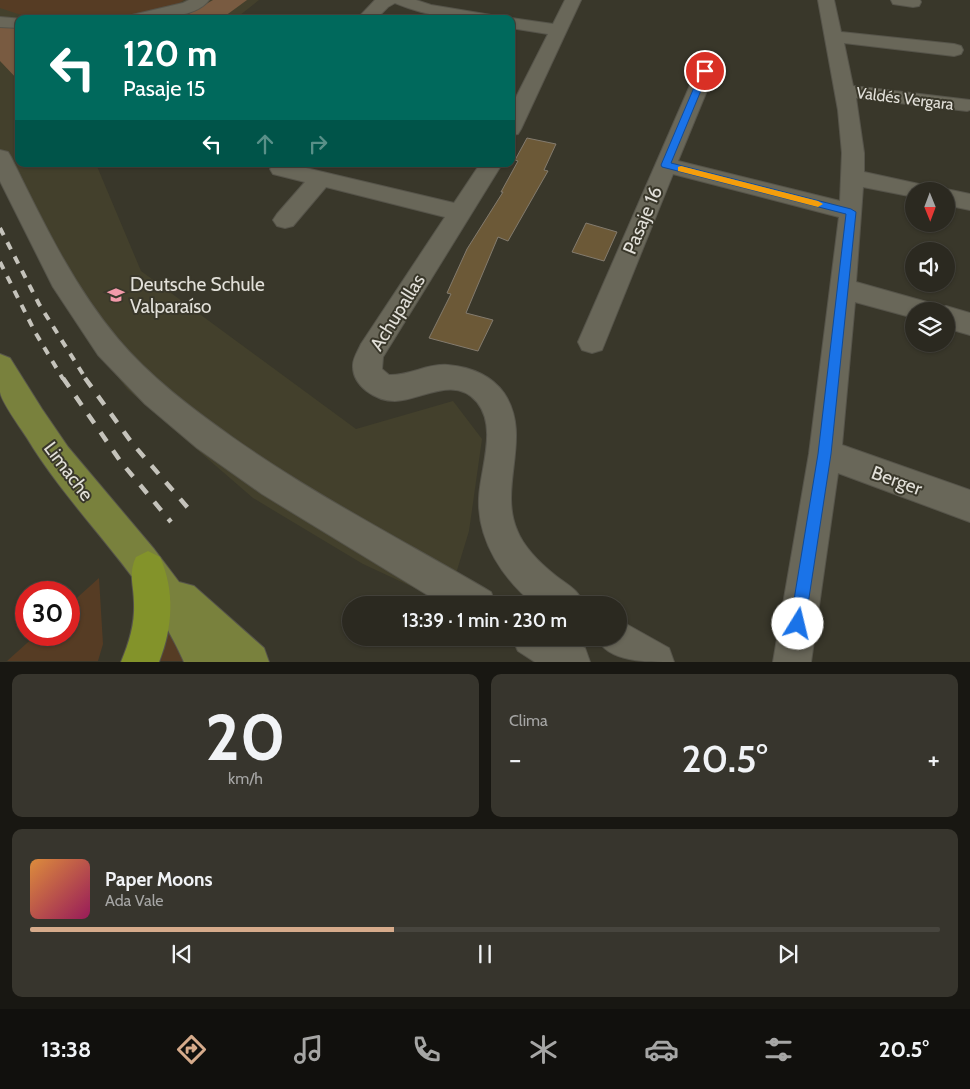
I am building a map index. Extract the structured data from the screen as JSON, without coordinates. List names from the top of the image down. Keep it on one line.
{"streets":{"main road":["Limache"],"street":["Valdés Vergara","Pasaje 16","Achupallas","Berger"]},"crossings":[["Valdés Vergara","Berger"]],"places":{"school or university":["Deutsche Schule Valparaíso"]},"north":"bottom","page":{"turn":["120 m","Pasaje 15"],"limit":"30","trip":"13:39 · 1 min · 230 m","tile":[["20","km/h"],"Clima"],"heat":["−","20.5°","+"],"song":["Paper Moons","Ada Vale"],"tabs":["13:38","20.5°"]}}
